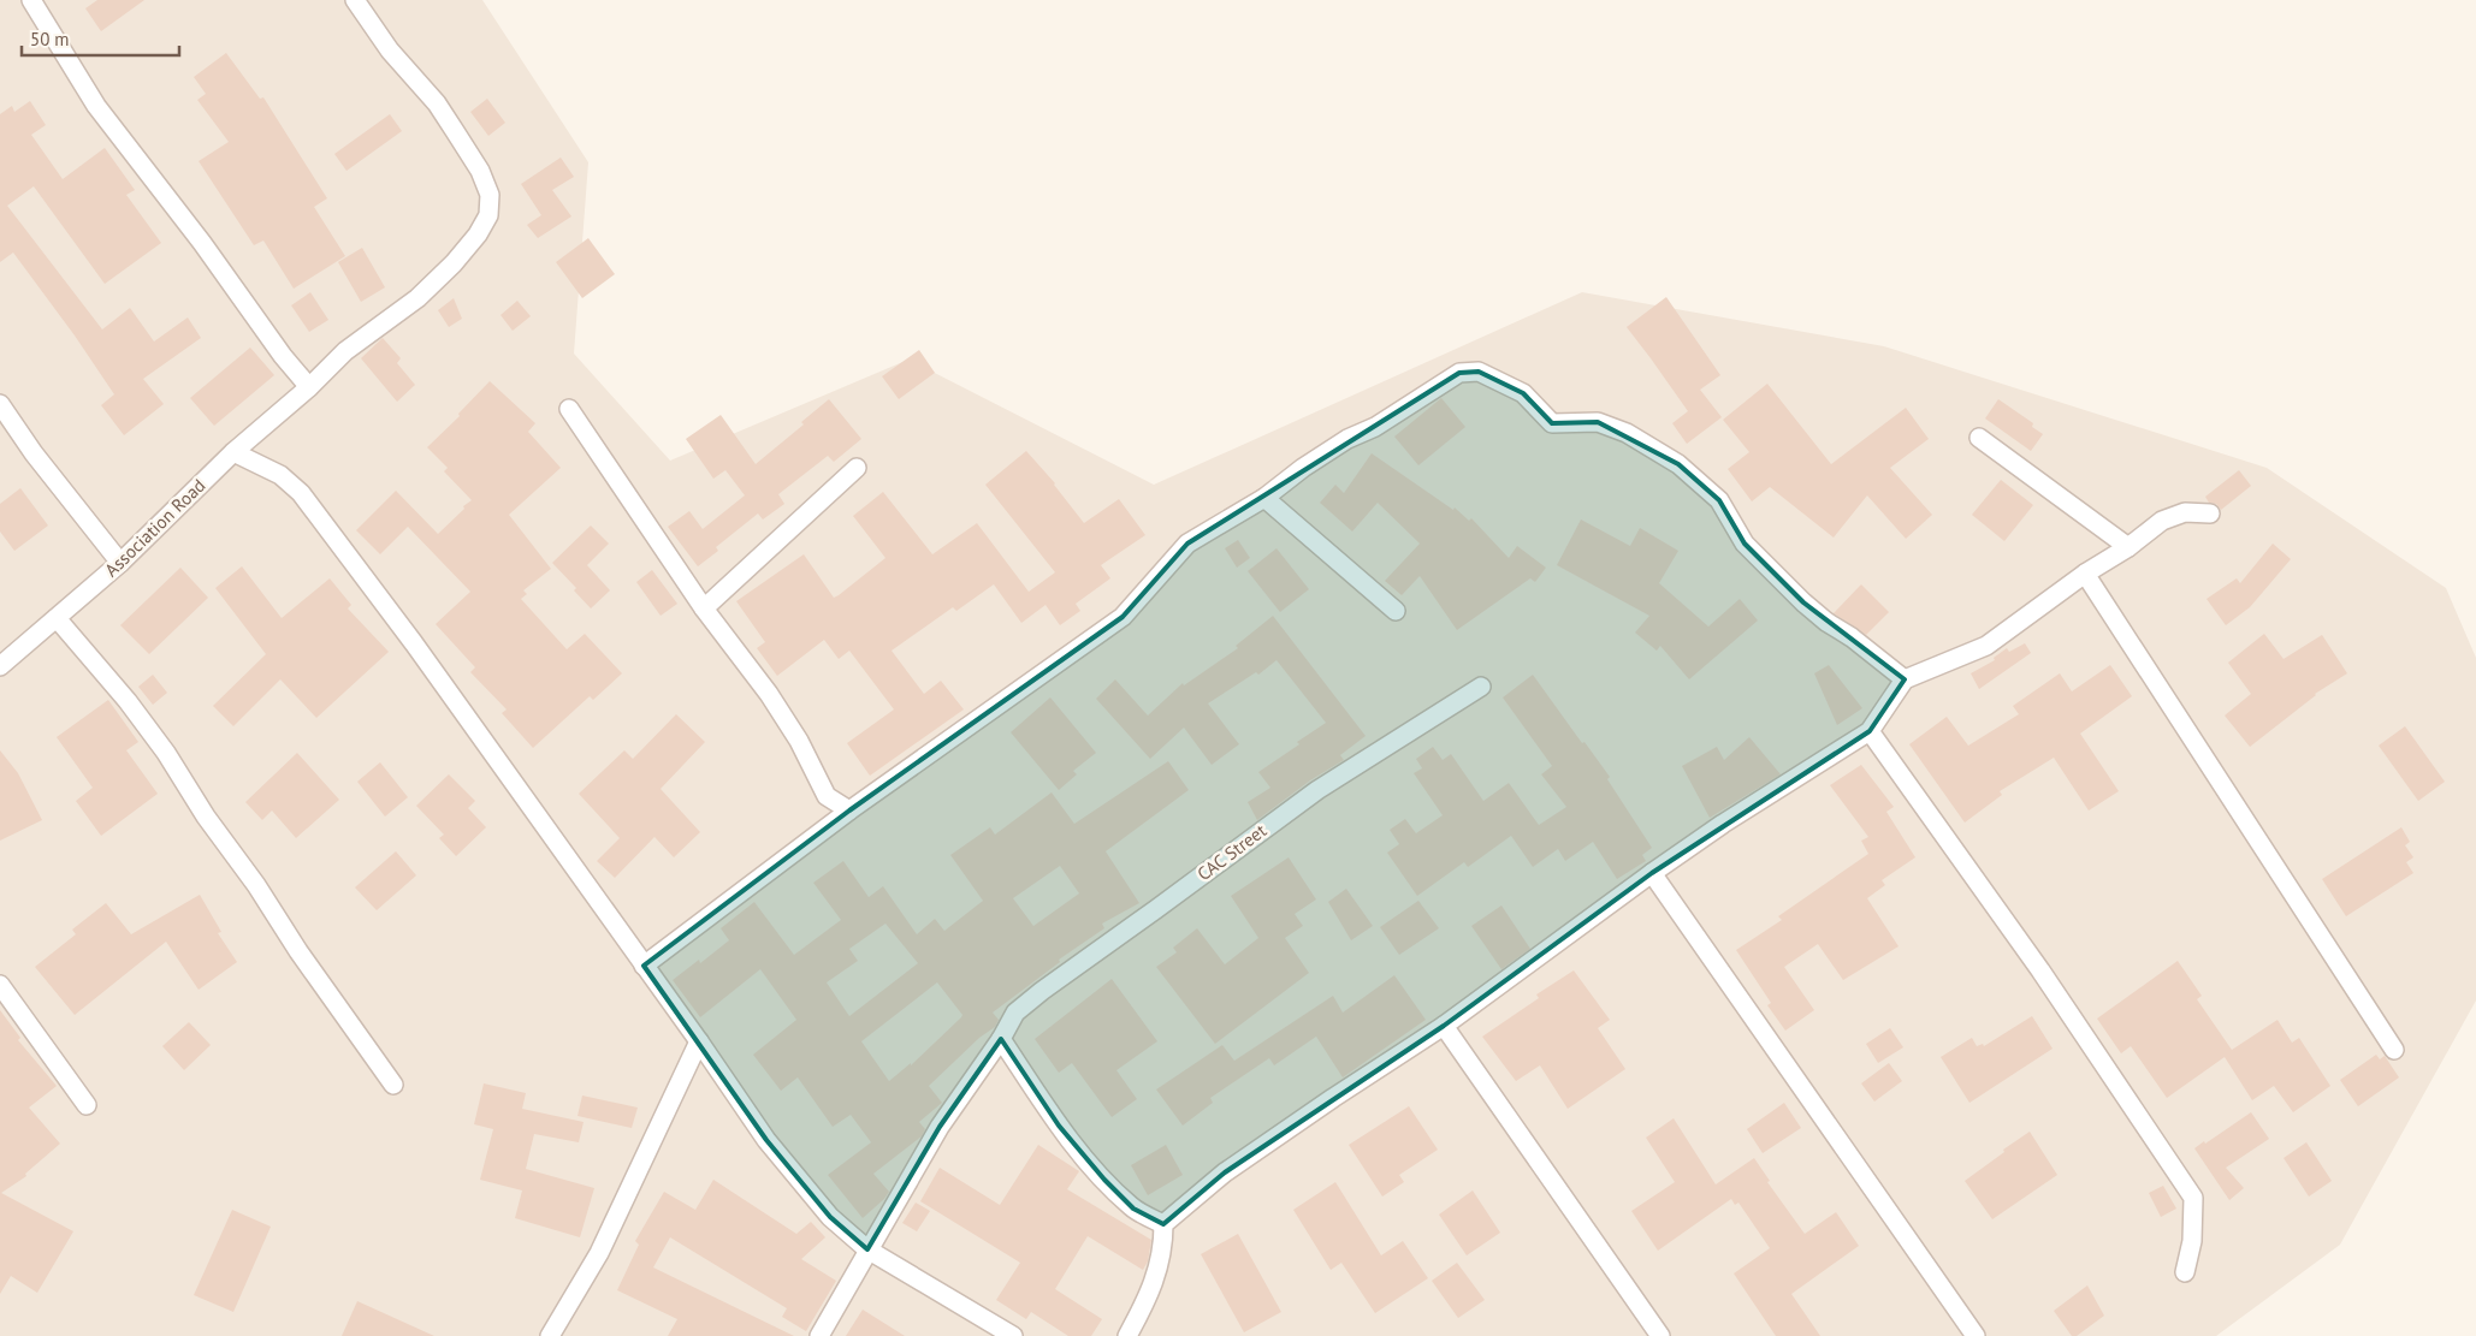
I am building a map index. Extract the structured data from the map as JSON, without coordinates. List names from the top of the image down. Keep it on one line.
{"streets":{"street":["Association Road","CAC Street"]},"scale_bar":"50 m"}
